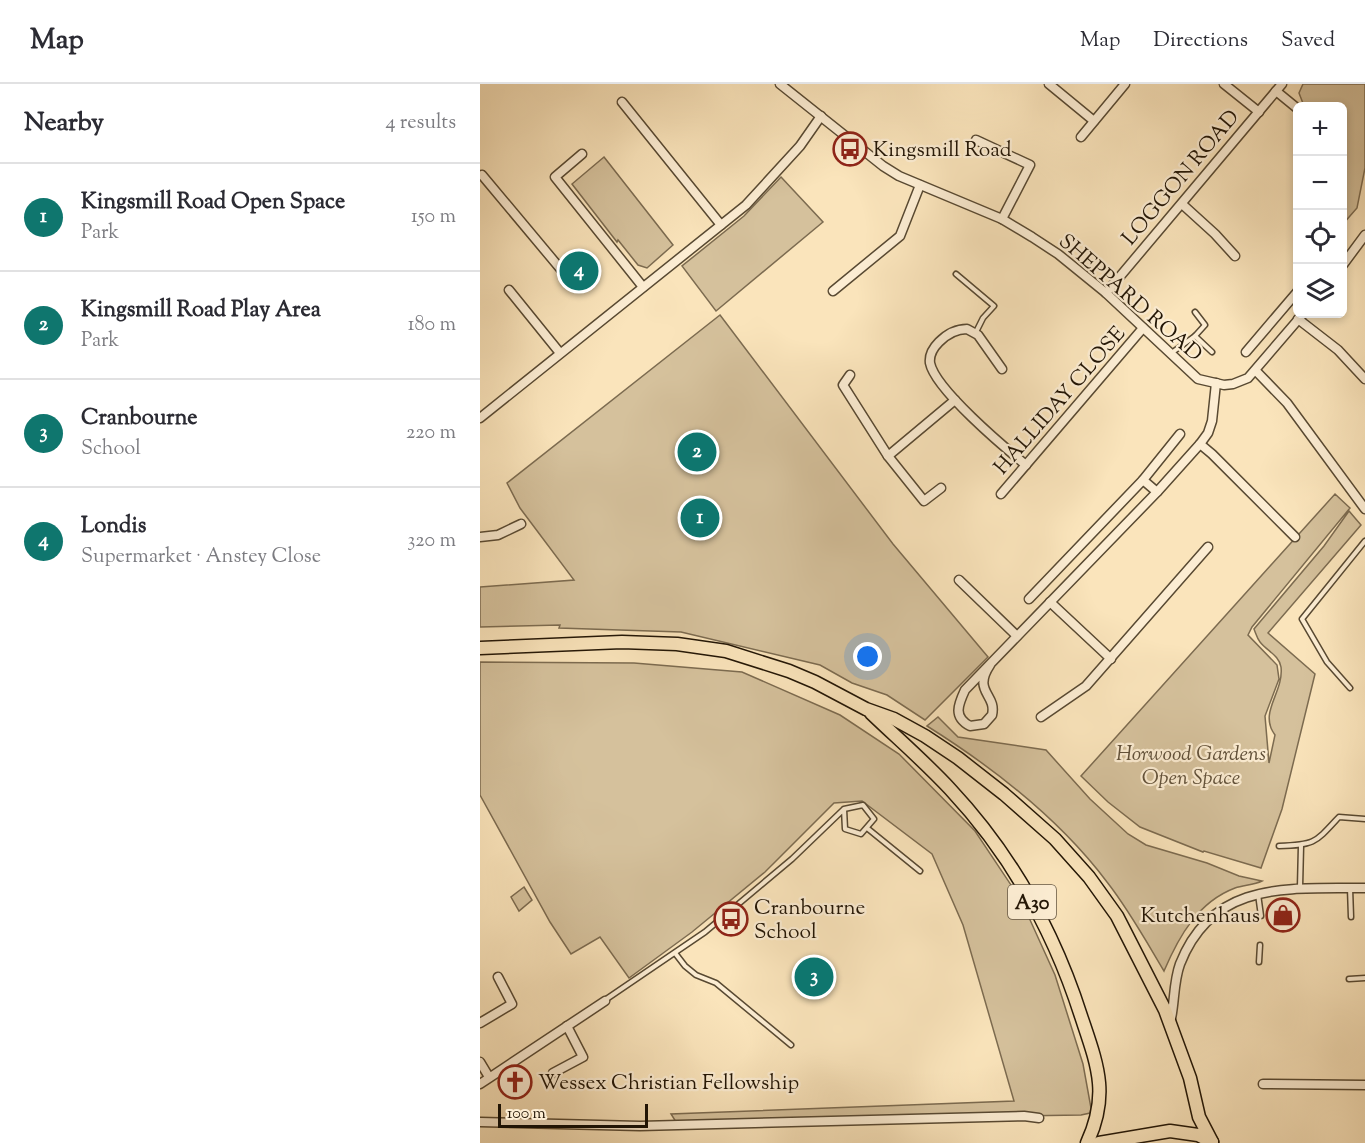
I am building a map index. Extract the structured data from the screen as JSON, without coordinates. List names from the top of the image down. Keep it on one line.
{"streets":{"main road":["A30"],"street":["LOGGON ROAD","SHEPPARD ROAD","HALLIDAY CLOSE"]},"crossings":[["LOGGON ROAD","SHEPPARD ROAD"],["SHEPPARD ROAD","HALLIDAY CLOSE"]],"parks":["Horwood Gardens Open Space"],"places":{"bus stop":["Kingsmill Road","Cranbourne School"],"shop":["Kutchenhaus"],"church":["Wessex Christian Fellowship"]},"scale_bar":"100 m","page":{"header":"Map","nav":["Map","Directions","Saved"],"heading":["Nearby","4 results"],"map_buttons":["+","−"],"list":[{"mark":"1","name":"Kingsmill Road Open Space","note":"Park","value":"150 m"},{"mark":"2","name":"Kingsmill Road Play Area","note":"Park","value":"180 m"},{"mark":"3","name":"Cranbourne","note":"School","value":"220 m"},{"mark":"4","name":"Londis","note":"Supermarket · Anstey Close","value":"320 m"}],"pins":["4","2","1","3"],"scale":"100 m"}}
